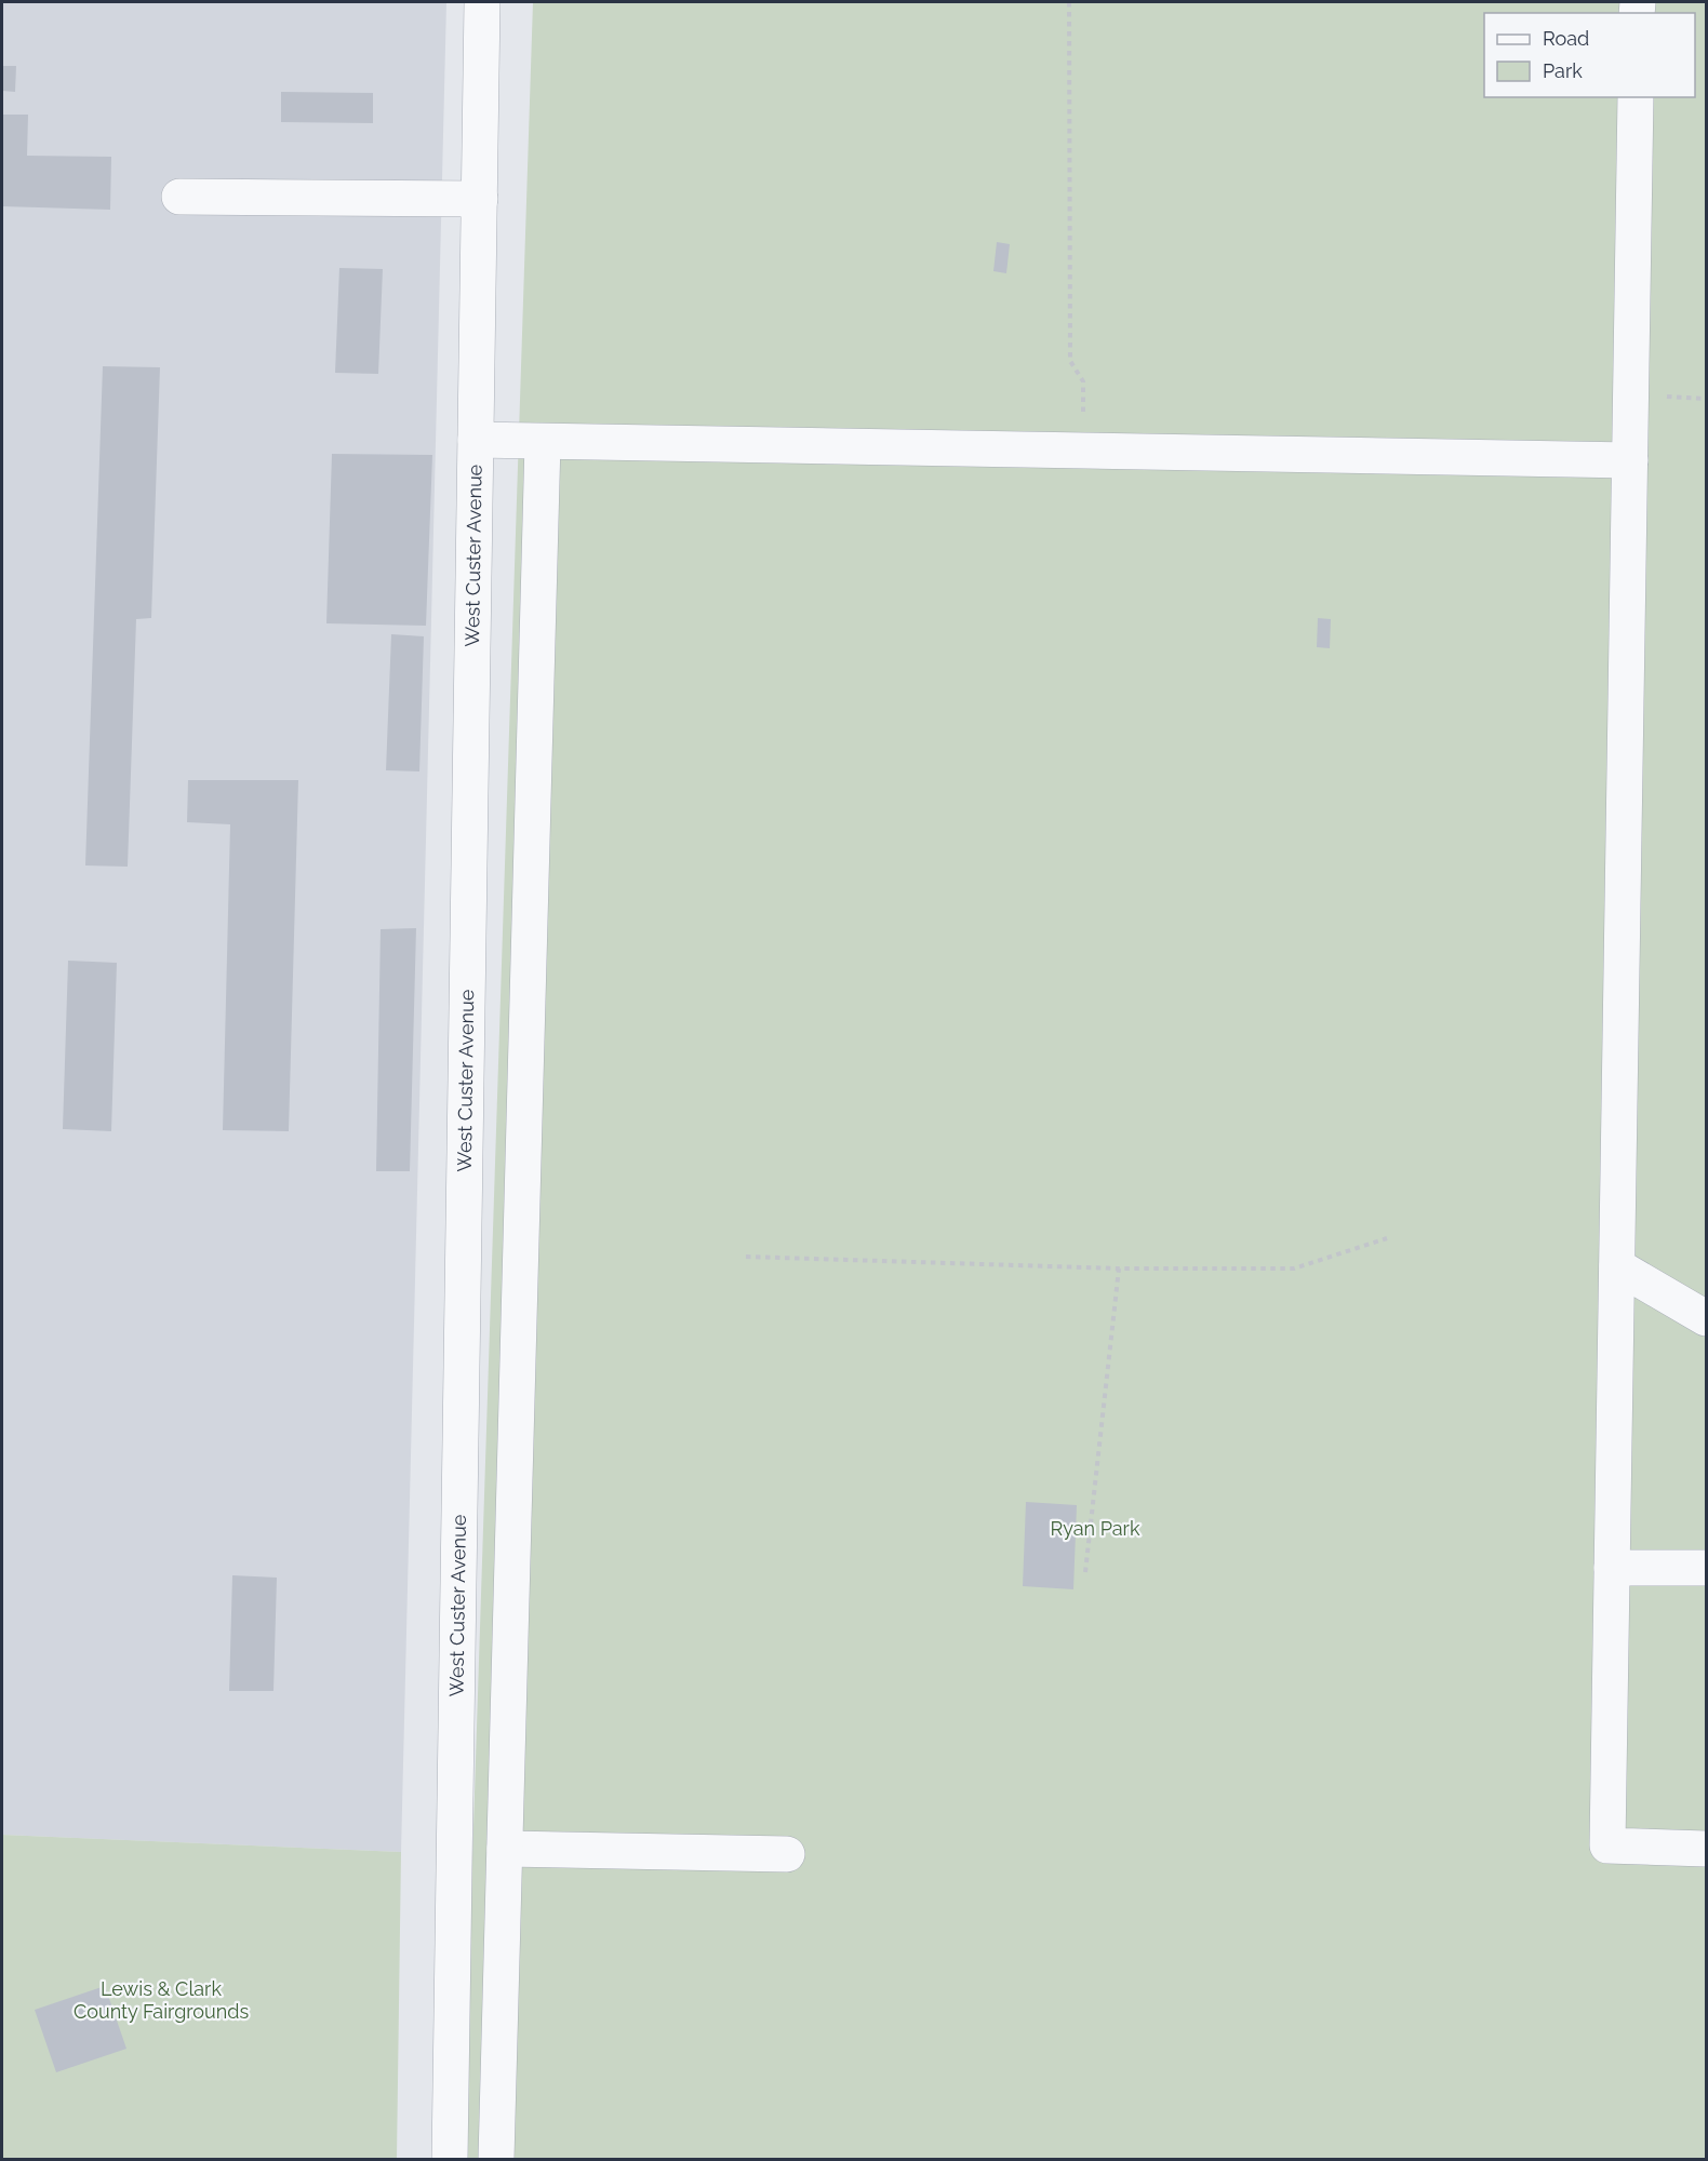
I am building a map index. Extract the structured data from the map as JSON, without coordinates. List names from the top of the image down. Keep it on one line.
{"streets":{"street":["West Custer Avenue"]},"parks":["Ryan Park","Lewis & Clark County Fairgrounds"],"legend":["Road","Park"]}
